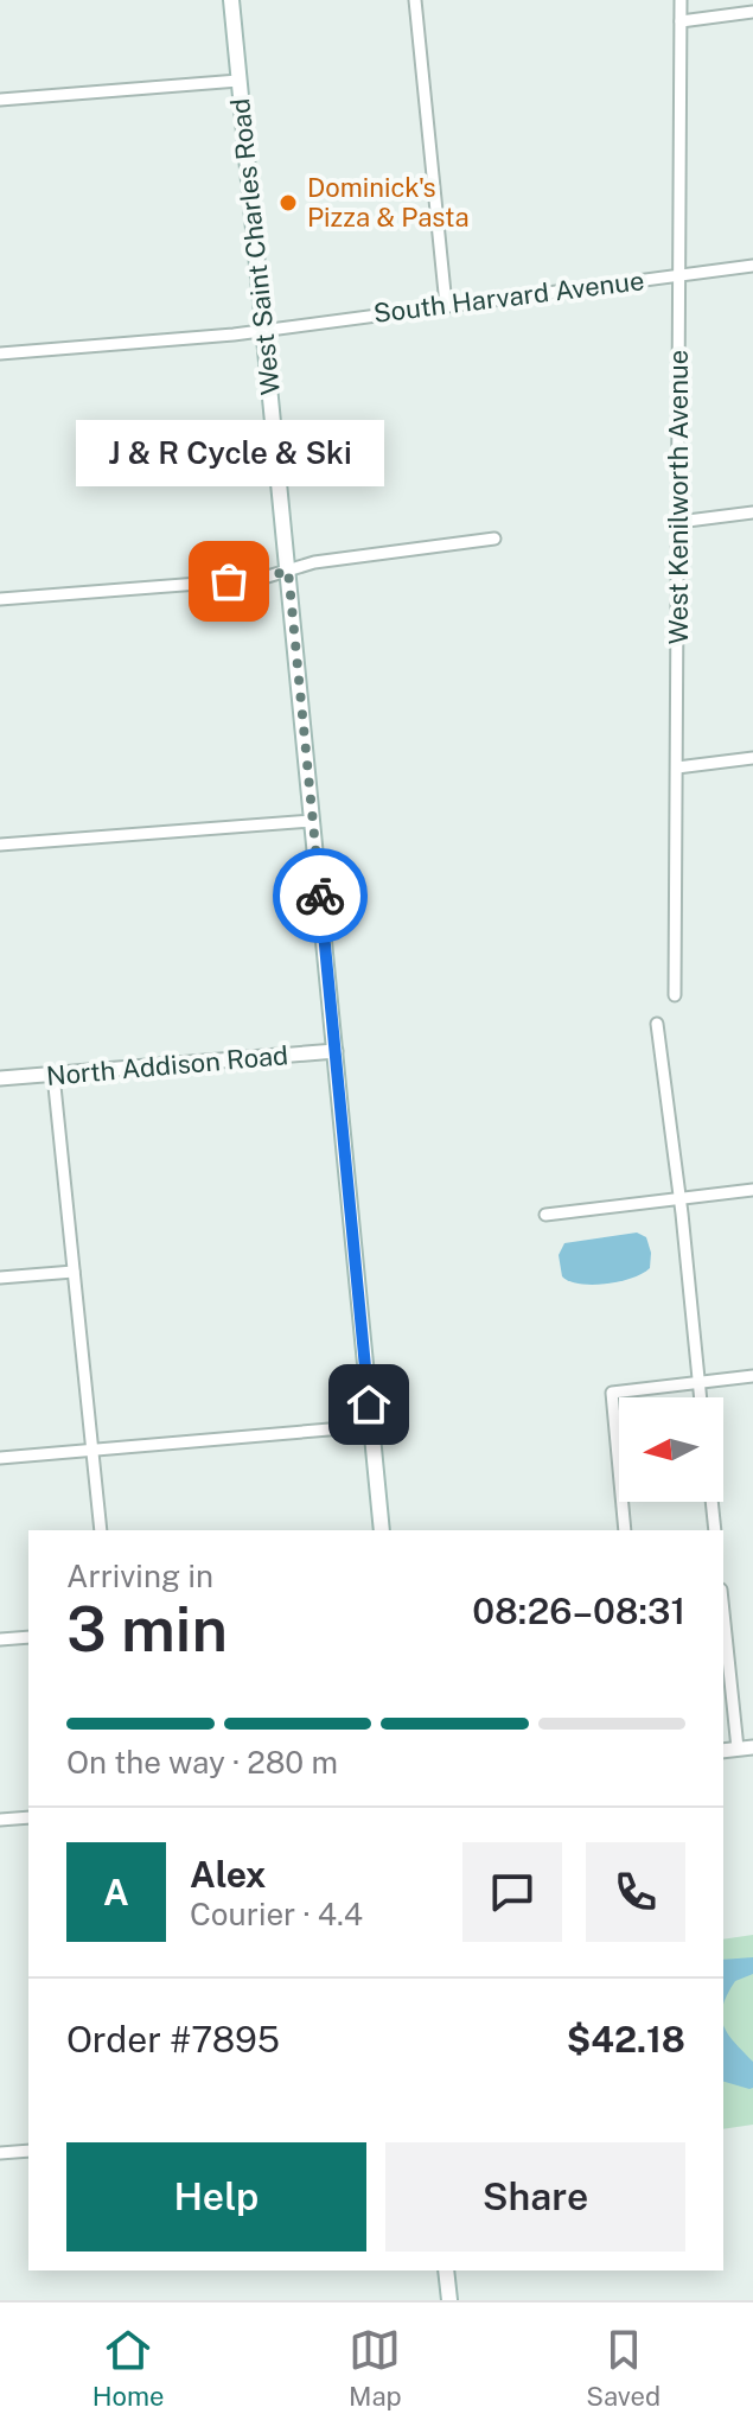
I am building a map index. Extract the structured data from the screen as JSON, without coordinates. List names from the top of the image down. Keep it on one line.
{"streets":{"main road":["West Saint Charles Road"],"street":["South Harvard Avenue","West Kenilworth Avenue","North Addison Road"]},"crossings":[["West Saint Charles Road","South Harvard Avenue"],["West Saint Charles Road","North Addison Road"],["South Harvard Avenue","West Kenilworth Avenue"]],"places":["Dominick's Pizza & Pasta","J & R Cycle & Ski"],"north":"left","page":{"bubble":"J & R Cycle & Ski","heading":["3 min","Arriving in","08:26–08:31"],"panel":["Alex","Courier · 4.4","Order #7895","$42.18"],"bar":"On the way · 280 m","round":"A","buttons":["Help","Share"],"tabs":["Home","Map","Saved"]}}
